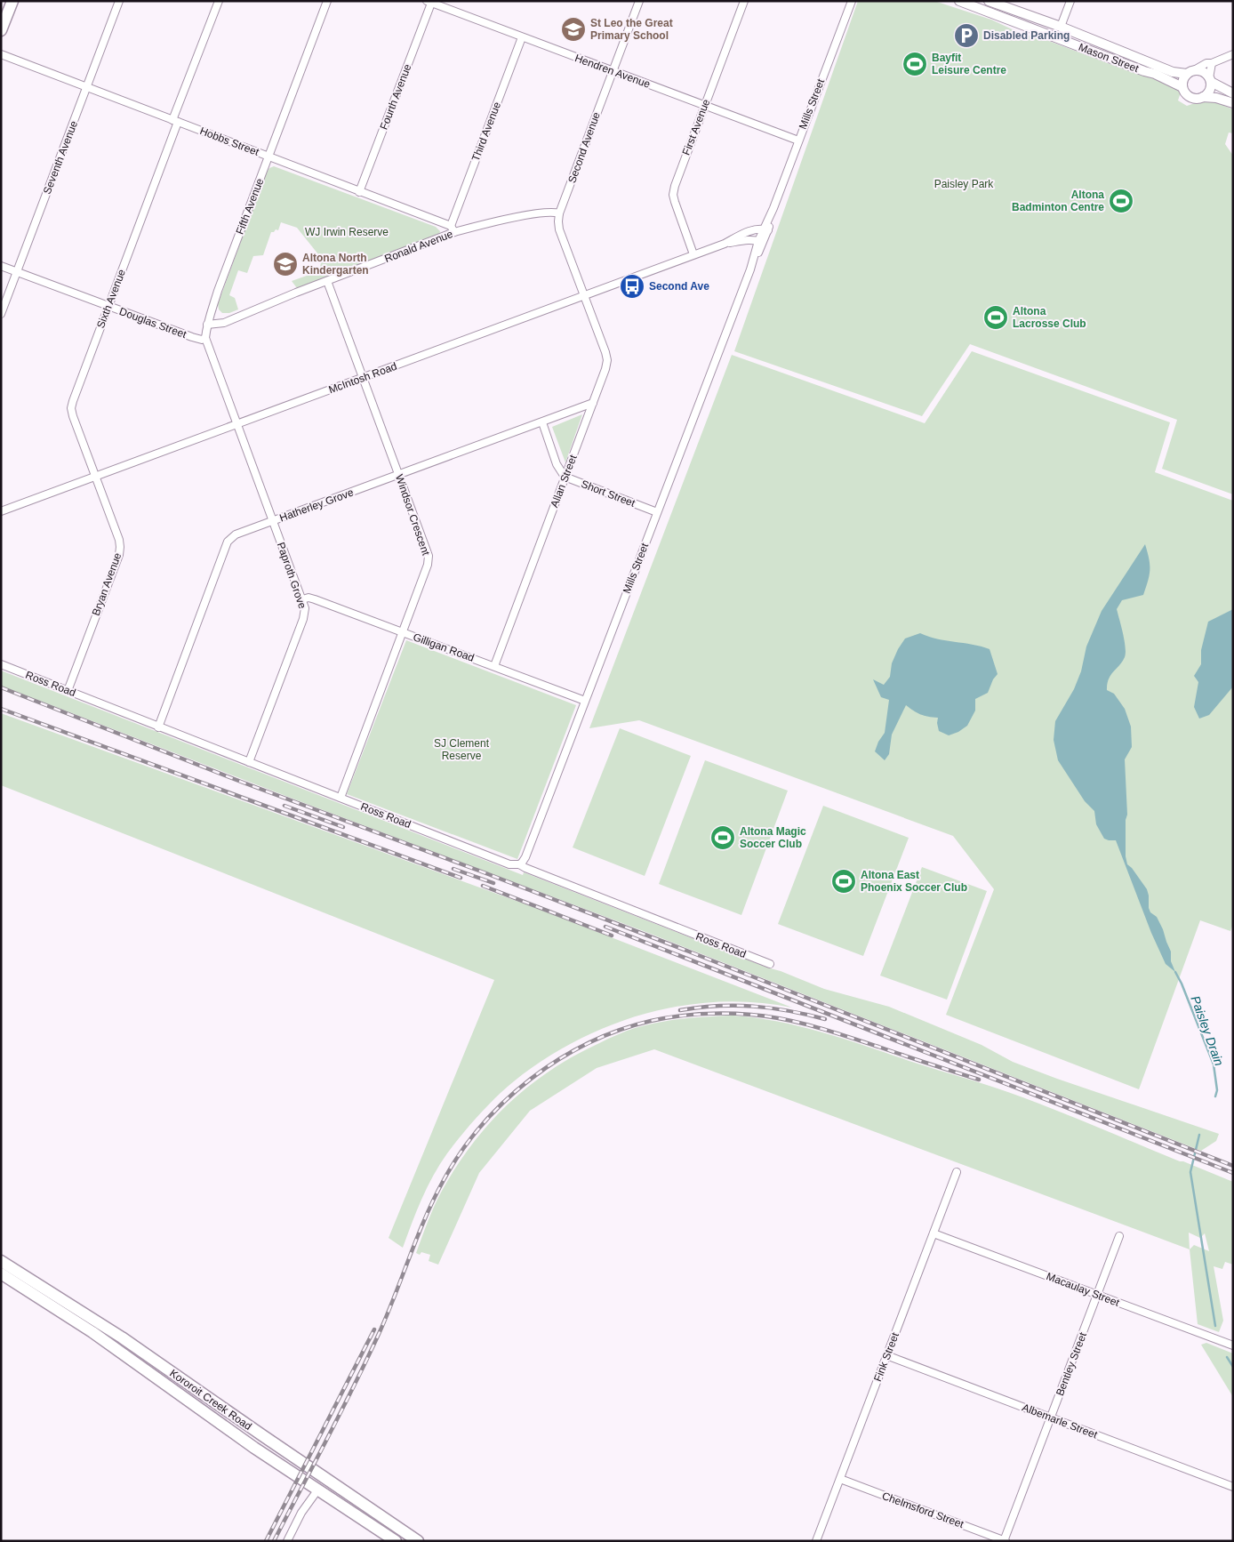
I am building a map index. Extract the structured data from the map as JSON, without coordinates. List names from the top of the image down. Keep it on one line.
{"streets":{"main road":["Kororoit Creek Road"],"street":["Mason Street","Hendren Avenue","Fourth Avenue","Mills Street","First Avenue","Third Avenue","Hobbs Street","Second Avenue","Seventh Avenue","Fifth Avenue","Ronald Avenue","Sixth Avenue","Douglas Street","McIntosh Road","Allan Street","Short Street","Hatherley Grove","Windsor Crescent","Paproth Grove","Bryan Avenue","Gilligan Road","Ross Road","Macaulay Street","Fink Street","Bentley Street","Albemarle Street","Chelmsford Street"]},"crossings":[["Hendren Avenue","Fourth Avenue"],["Hendren Avenue","Mills Street"],["Hendren Avenue","First Avenue"],["Hendren Avenue","Third Avenue"],["Hendren Avenue","Second Avenue"],["Fourth Avenue","Hobbs Street"],["Mills Street","McIntosh Road"],["Mills Street","Short Street"],["Mills Street","Gilligan Road"],["Mills Street","Ross Road"],["First Avenue","McIntosh Road"],["Third Avenue","Hobbs Street"],["Third Avenue","Ronald Avenue"],["Hobbs Street","Seventh Avenue"],["Hobbs Street","Fifth Avenue"],["Hobbs Street","Ronald Avenue"],["Hobbs Street","Sixth Avenue"],["Second Avenue","Ronald Avenue"],["Second Avenue","McIntosh Road"],["Second Avenue","Allan Street"],["Seventh Avenue","Douglas Street"],["Fifth Avenue","Ronald Avenue"],["Fifth Avenue","Douglas Street"],["Fifth Avenue","Paproth Grove"],["Ronald Avenue","Windsor Crescent"],["Sixth Avenue","Douglas Street"],["Sixth Avenue","McIntosh Road"],["Sixth Avenue","Bryan Avenue"],["Douglas Street","Paproth Grove"],["McIntosh Road","Allan Street"],["McIntosh Road","Windsor Crescent"],["McIntosh Road","Paproth Grove"],["McIntosh Road","Bryan Avenue"],["Allan Street","Short Street"],["Allan Street","Hatherley Grove"],["Allan Street","Gilligan Road"],["Hatherley Grove","Windsor Crescent"],["Hatherley Grove","Paproth Grove"],["Hatherley Grove","Ross Road"],["Windsor Crescent","Gilligan Road"],["Windsor Crescent","Ross Road"],["Paproth Grove","Gilligan Road"],["Paproth Grove","Ross Road"],["Bryan Avenue","Ross Road"],["Macaulay Street","Fink Street"],["Macaulay Street","Bentley Street"],["Fink Street","Albemarle Street"],["Fink Street","Chelmsford Street"],["Bentley Street","Albemarle Street"],["Bentley Street","Chelmsford Street"]],"water":["Paisley Drain"],"parks":["Paisley Park","WJ Irwin Reserve","SJ Clement Reserve"],"places":{"school or university":["St Leo the Great Primary School","Altona North Kindergarten"],"parking":["Disabled Parking"],"sports":["Bayfit Leisure Centre","Altona Badminton Centre","Altona Lacrosse Club","Altona Magic Soccer Club","Altona East Phoenix Soccer Club"],"bus stop":["Second Ave"]}}
